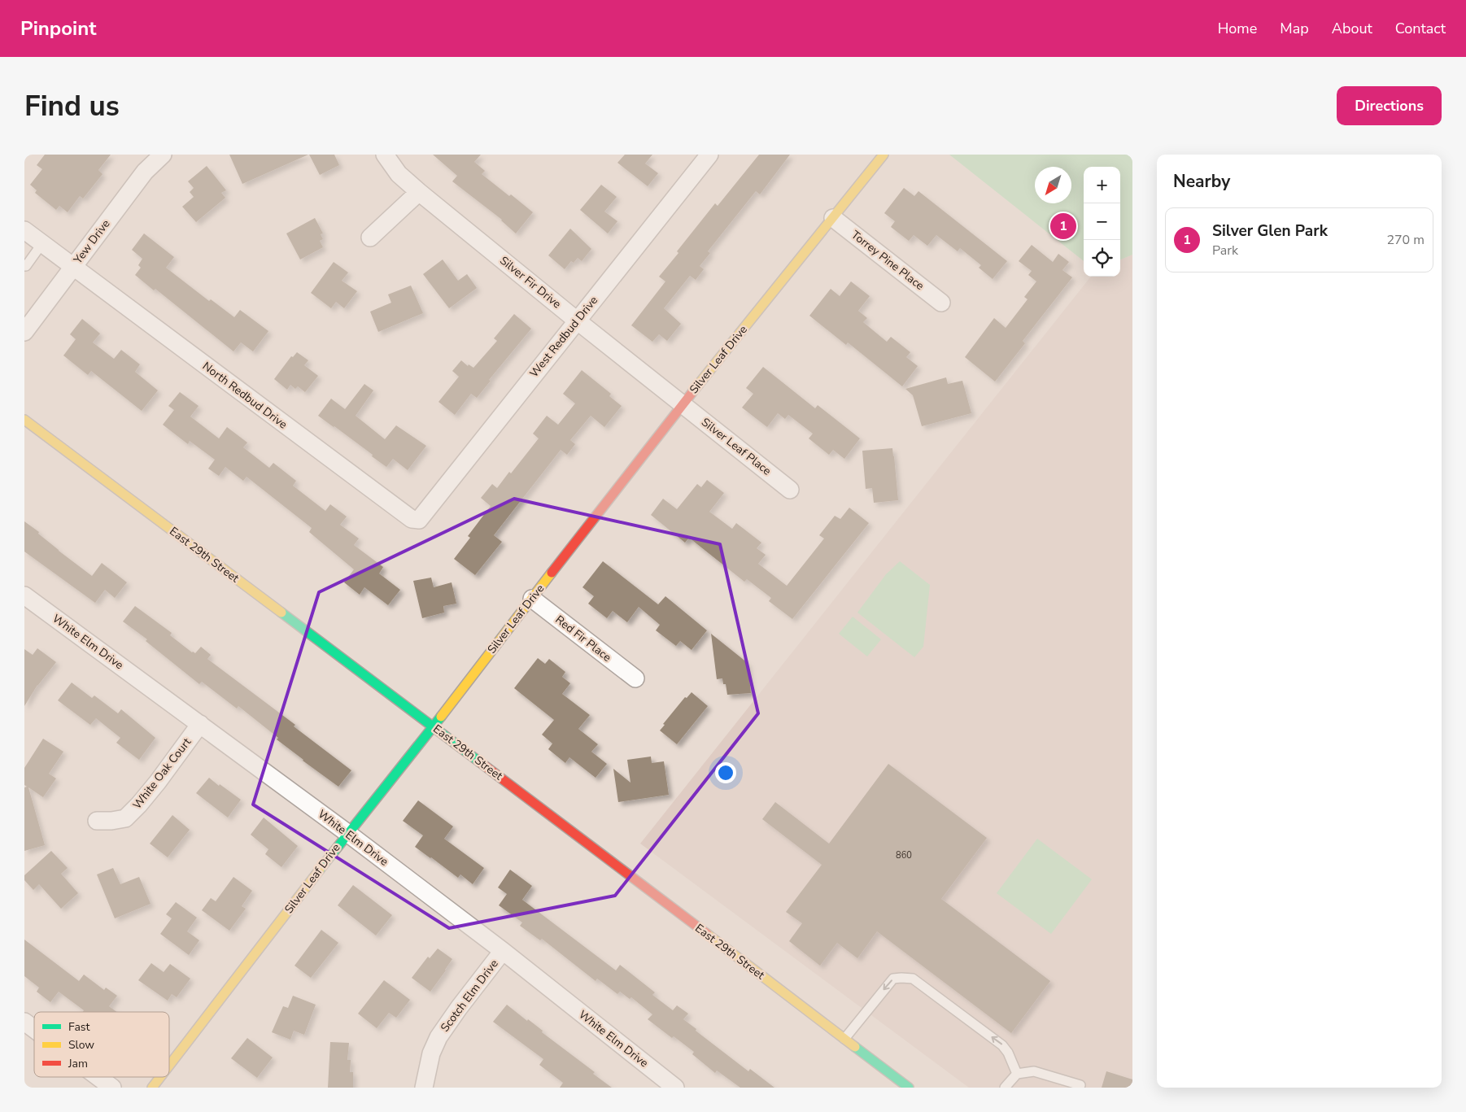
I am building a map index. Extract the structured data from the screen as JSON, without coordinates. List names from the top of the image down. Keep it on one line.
{"streets":{"street":["Yew Drive","Torrey Pine Place","Silver Fir Drive","West Redbud Drive","Silver Leaf Drive","North Redbud Drive","Silver Leaf Place","East 29th Street","Red Fir Place","White Elm Drive","White Oak Court","Scotch Elm Drive"]},"crossings":[["Yew Drive","North Redbud Drive"],["Torrey Pine Place","Silver Leaf Drive"],["Silver Fir Drive","West Redbud Drive"],["Silver Fir Drive","Silver Leaf Drive"],["Silver Fir Drive","Silver Leaf Place"],["West Redbud Drive","North Redbud Drive"],["Silver Leaf Drive","Silver Leaf Place"],["Silver Leaf Drive","East 29th Street"],["Silver Leaf Drive","Red Fir Place"],["Silver Leaf Drive","White Elm Drive"],["White Elm Drive","White Oak Court"],["White Elm Drive","Scotch Elm Drive"]],"house_numbers":["860"],"legend":["Fast","Slow","Jam"],"north":"bottom left","page":{"header":"Pinpoint","nav":["Home","Map","About","Contact"],"buttons":"Directions","title":"Find us","heading":"Nearby","map_buttons":["+","−"],"list":[{"mark":"1","name":"Silver Glen Park","note":"Park","value":"270 m"}],"pins":"1"}}
